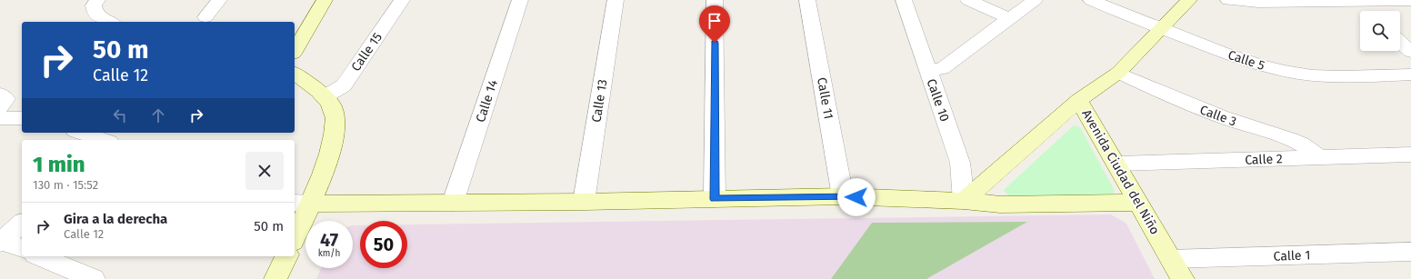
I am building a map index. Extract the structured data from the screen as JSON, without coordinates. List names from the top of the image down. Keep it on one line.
{"streets":{"main road":["Avenida Ciudad del Niño"],"street":["Calle 15","Calle 5","Calle 11","Calle 10","Calle 14","Calle 13","Calle 3","Calle 2","Calle 1"]},"crossings":[["Calle 5","Avenida Ciudad del Niño"],["Calle 3","Calle 2"],["Calle 3","Avenida Ciudad del Niño"],["Calle 2","Avenida Ciudad del Niño"],["Avenida Ciudad del Niño","Calle 1"]],"page":{"turn":["50 m","Calle 12"],"heading":["1 min","130 m · 15:52"],"list":[{"name":"Gira a la derecha","note":"Calle 12","value":"50 m"}],"speed":"47 km/h","limit":"50"}}
